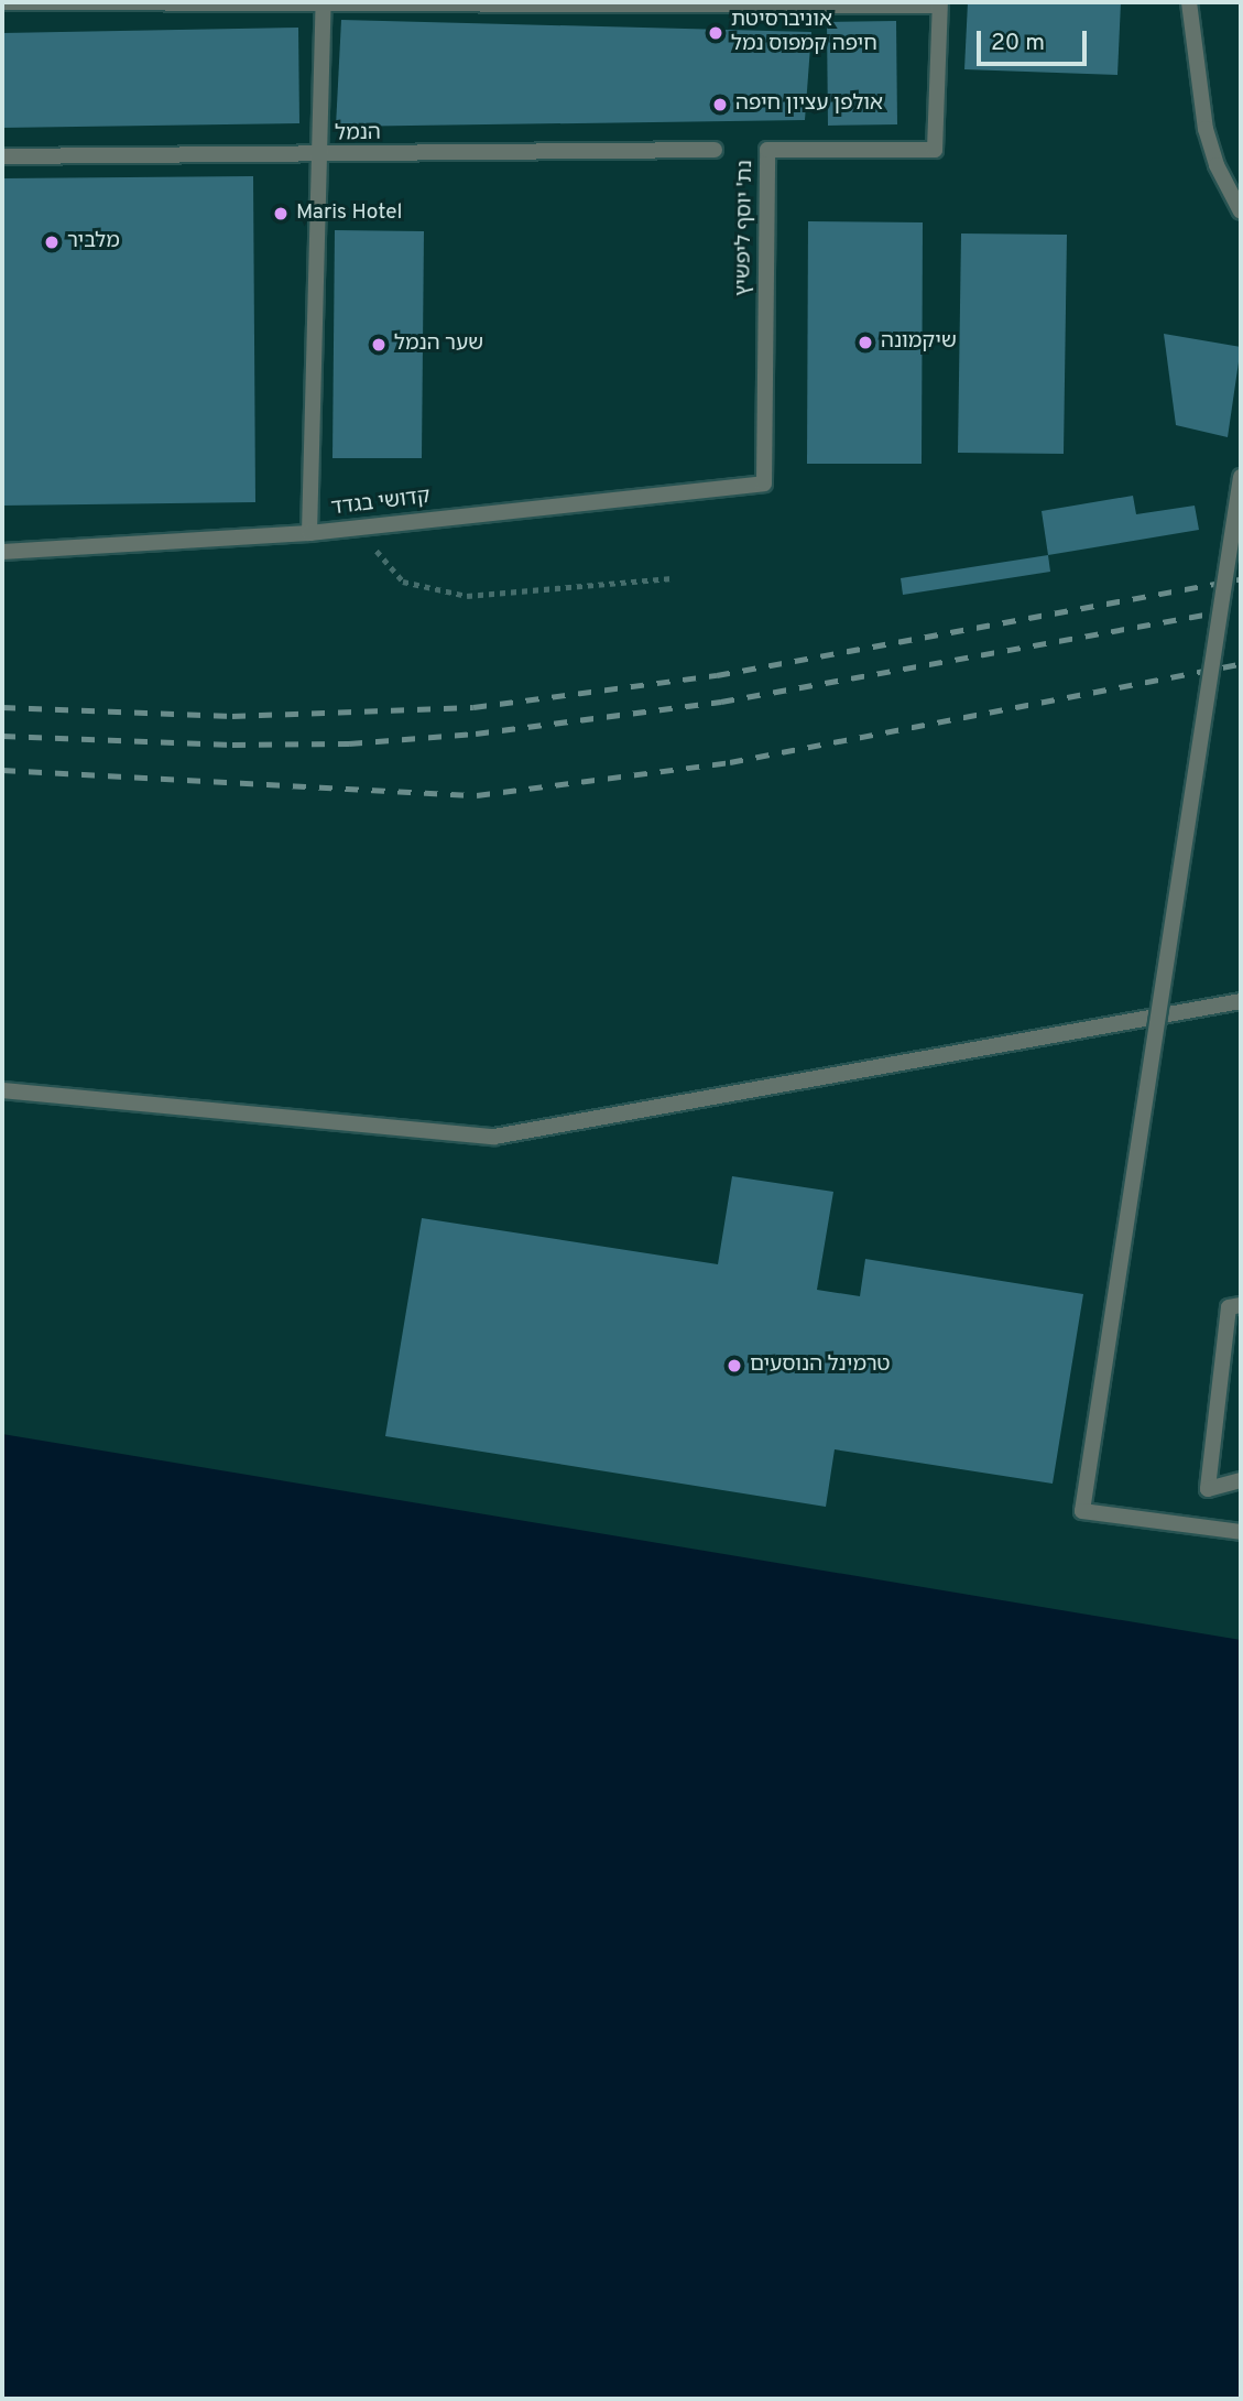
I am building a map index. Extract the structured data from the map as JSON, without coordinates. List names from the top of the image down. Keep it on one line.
{"streets":{"street":["הנמל","נת' יוסף ליפשיץ","קדושי בגדד"]},"crossings":[["נת' יוסף ליפשיץ","קדושי בגדד"]],"places":["אוניברסיטת חיפה קמפוס נמל","אולפן עציון חיפה","Maris Hotel","מלביר","שיקמונה","שער הנמל","טרמינל הנוסעים"],"scale_bar":"20 m"}
